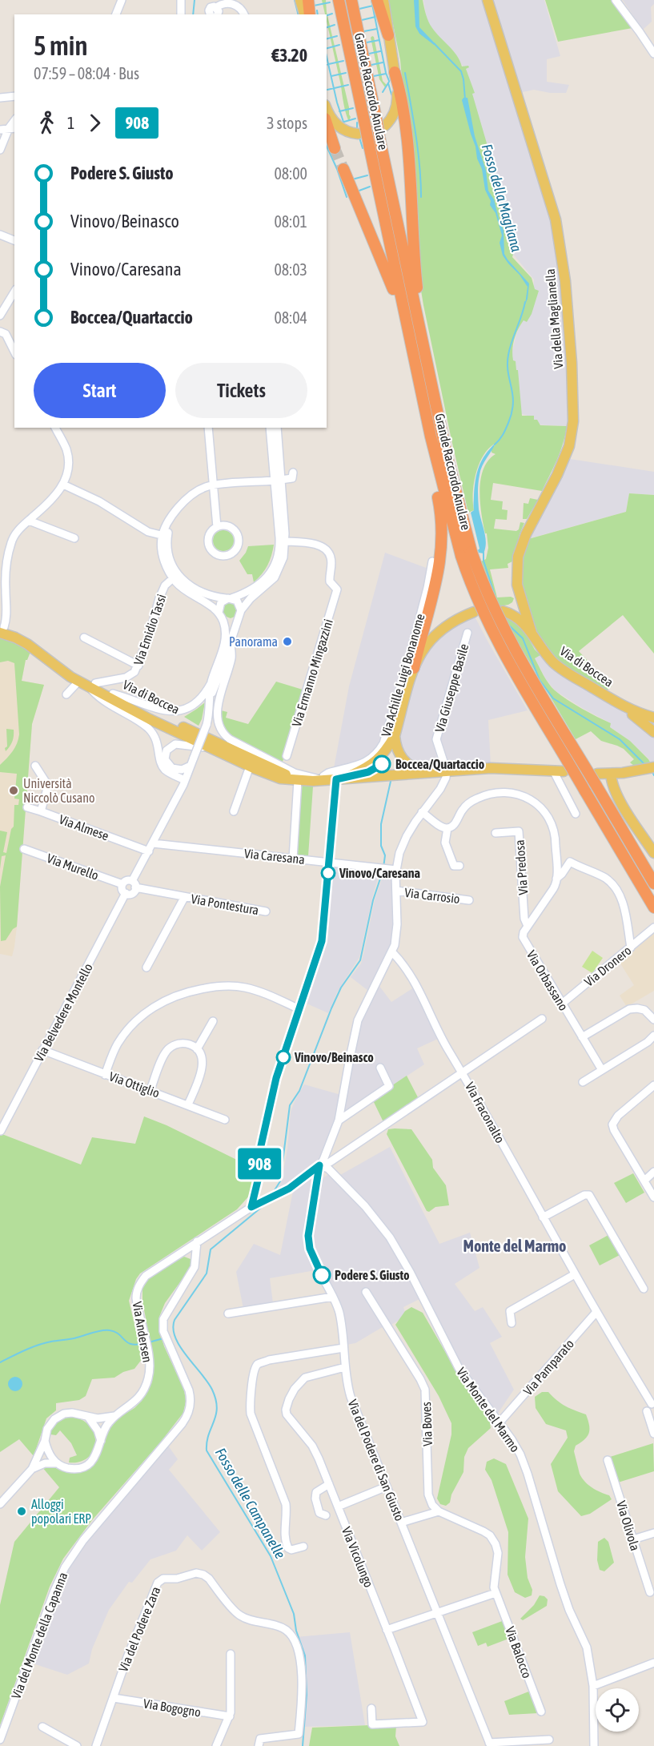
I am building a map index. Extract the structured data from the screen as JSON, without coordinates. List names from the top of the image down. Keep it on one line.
{"streets":{"highway":["Grande Raccordo Anulare"],"main road":["Via della Maglianella","Via di Boccea"],"street":["Via Emidio Tassi","Via Ermanno Mingazzini","Via Achille Luigi Bonanome","Via Giuseppe Basile","Via Almese","Via Caresana","Via Murello","Via Predosa","Via Carrosio","Via Pontestura","Via Dronero","Via Orbassano","Via Belvedere Montello","Via Ottiglio","Via Fraconalto","Via Andersen","Via Pamparato","Via Monte del Marmo","Via Boves","Via del Podere di San Giusto","Via Olivola","Via Vicolungo","Via del Podere Zara","Via del Monte della Capanna","Via Balocco","Via Bogogno"]},"crossings":[["Via della Maglianella","Via di Boccea"],["Via Emidio Tassi","Via di Boccea"],["Via di Boccea","Via Achille Luigi Bonanome"],["Via di Boccea","Via Giuseppe Basile"],["Via Murello","Via Pontestura"],["Via Murello","Via Belvedere Montello"],["Via Predosa","Via Orbassano"],["Via Pontestura","Via Belvedere Montello"],["Via Dronero","Via Orbassano"],["Via Belvedere Montello","Via Ottiglio"],["Via Fraconalto","Via Andersen"],["Via Fraconalto","Via Pamparato"],["Via Andersen","Via Monte del Marmo"],["Via Andersen","Via del Podere di San Giusto"],["Via Andersen","Via del Monte della Capanna"],["Via Pamparato","Via Monte del Marmo"],["Via Monte del Marmo","Via del Podere di San Giusto"],["Via Boves","Via Balocco"],["Via del Podere di San Giusto","Via Vicolungo"],["Via del Podere Zara","Via Bogogno"]],"districts":["Monte del Marmo"],"water":["Fosso della Magliana","Fosso delle Campanelle"],"places":["Panorama","Boccea/Quartaccio","Università Niccolò Cusano","Vinovo/Caresana","Vinovo/Beinasco","Podere S. Giusto","Alloggi popolari ERP"],"lines":["bus line 908"],"page":{"on_map":"908","heading":["5 min","07:59 – 08:04 · Bus","€3.20"],"legs":["1","908","3 stops"],"list":[{"name":"Podere S. Giusto","value":"08:00"},{"name":"Vinovo/Beinasco","value":"08:01"},{"name":"Vinovo/Caresana","value":"08:03"},{"name":"Boccea/Quartaccio","value":"08:04"}],"buttons":["Start","Tickets"]}}
